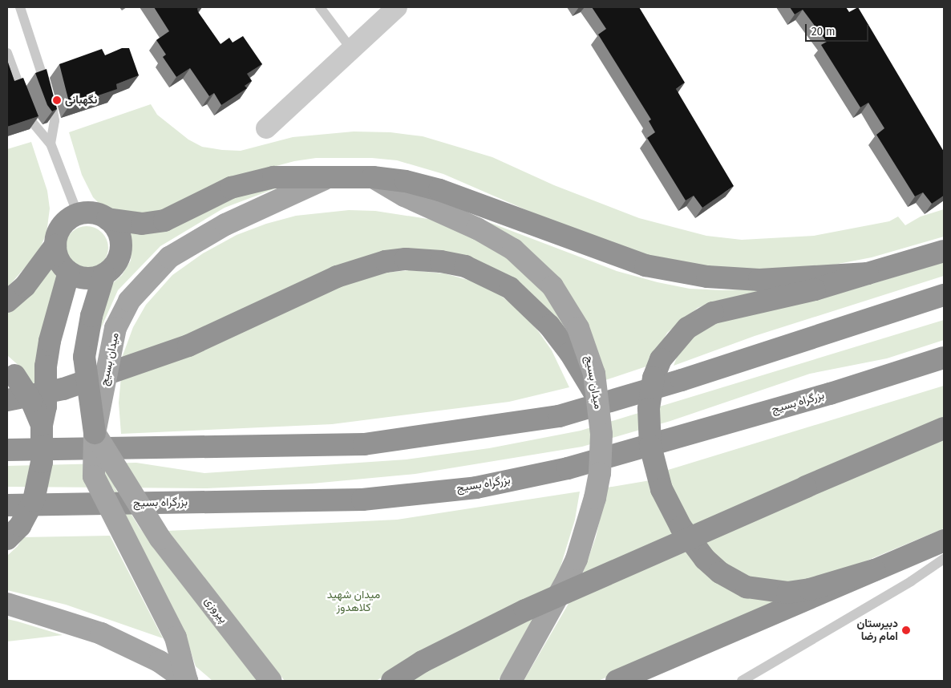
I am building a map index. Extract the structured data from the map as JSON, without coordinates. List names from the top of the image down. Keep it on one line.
{"streets":{"highway":["بزرگراه بسیج"],"main road":["میدان بسیج","پیروزی"]},"crossings":[["میدان بسیج","پیروزی"]],"parks":["میدان شهید کلاهدوز"],"places":["نگهبانی","دبیرستان امام رضا"],"scale_bar":"20 m"}
